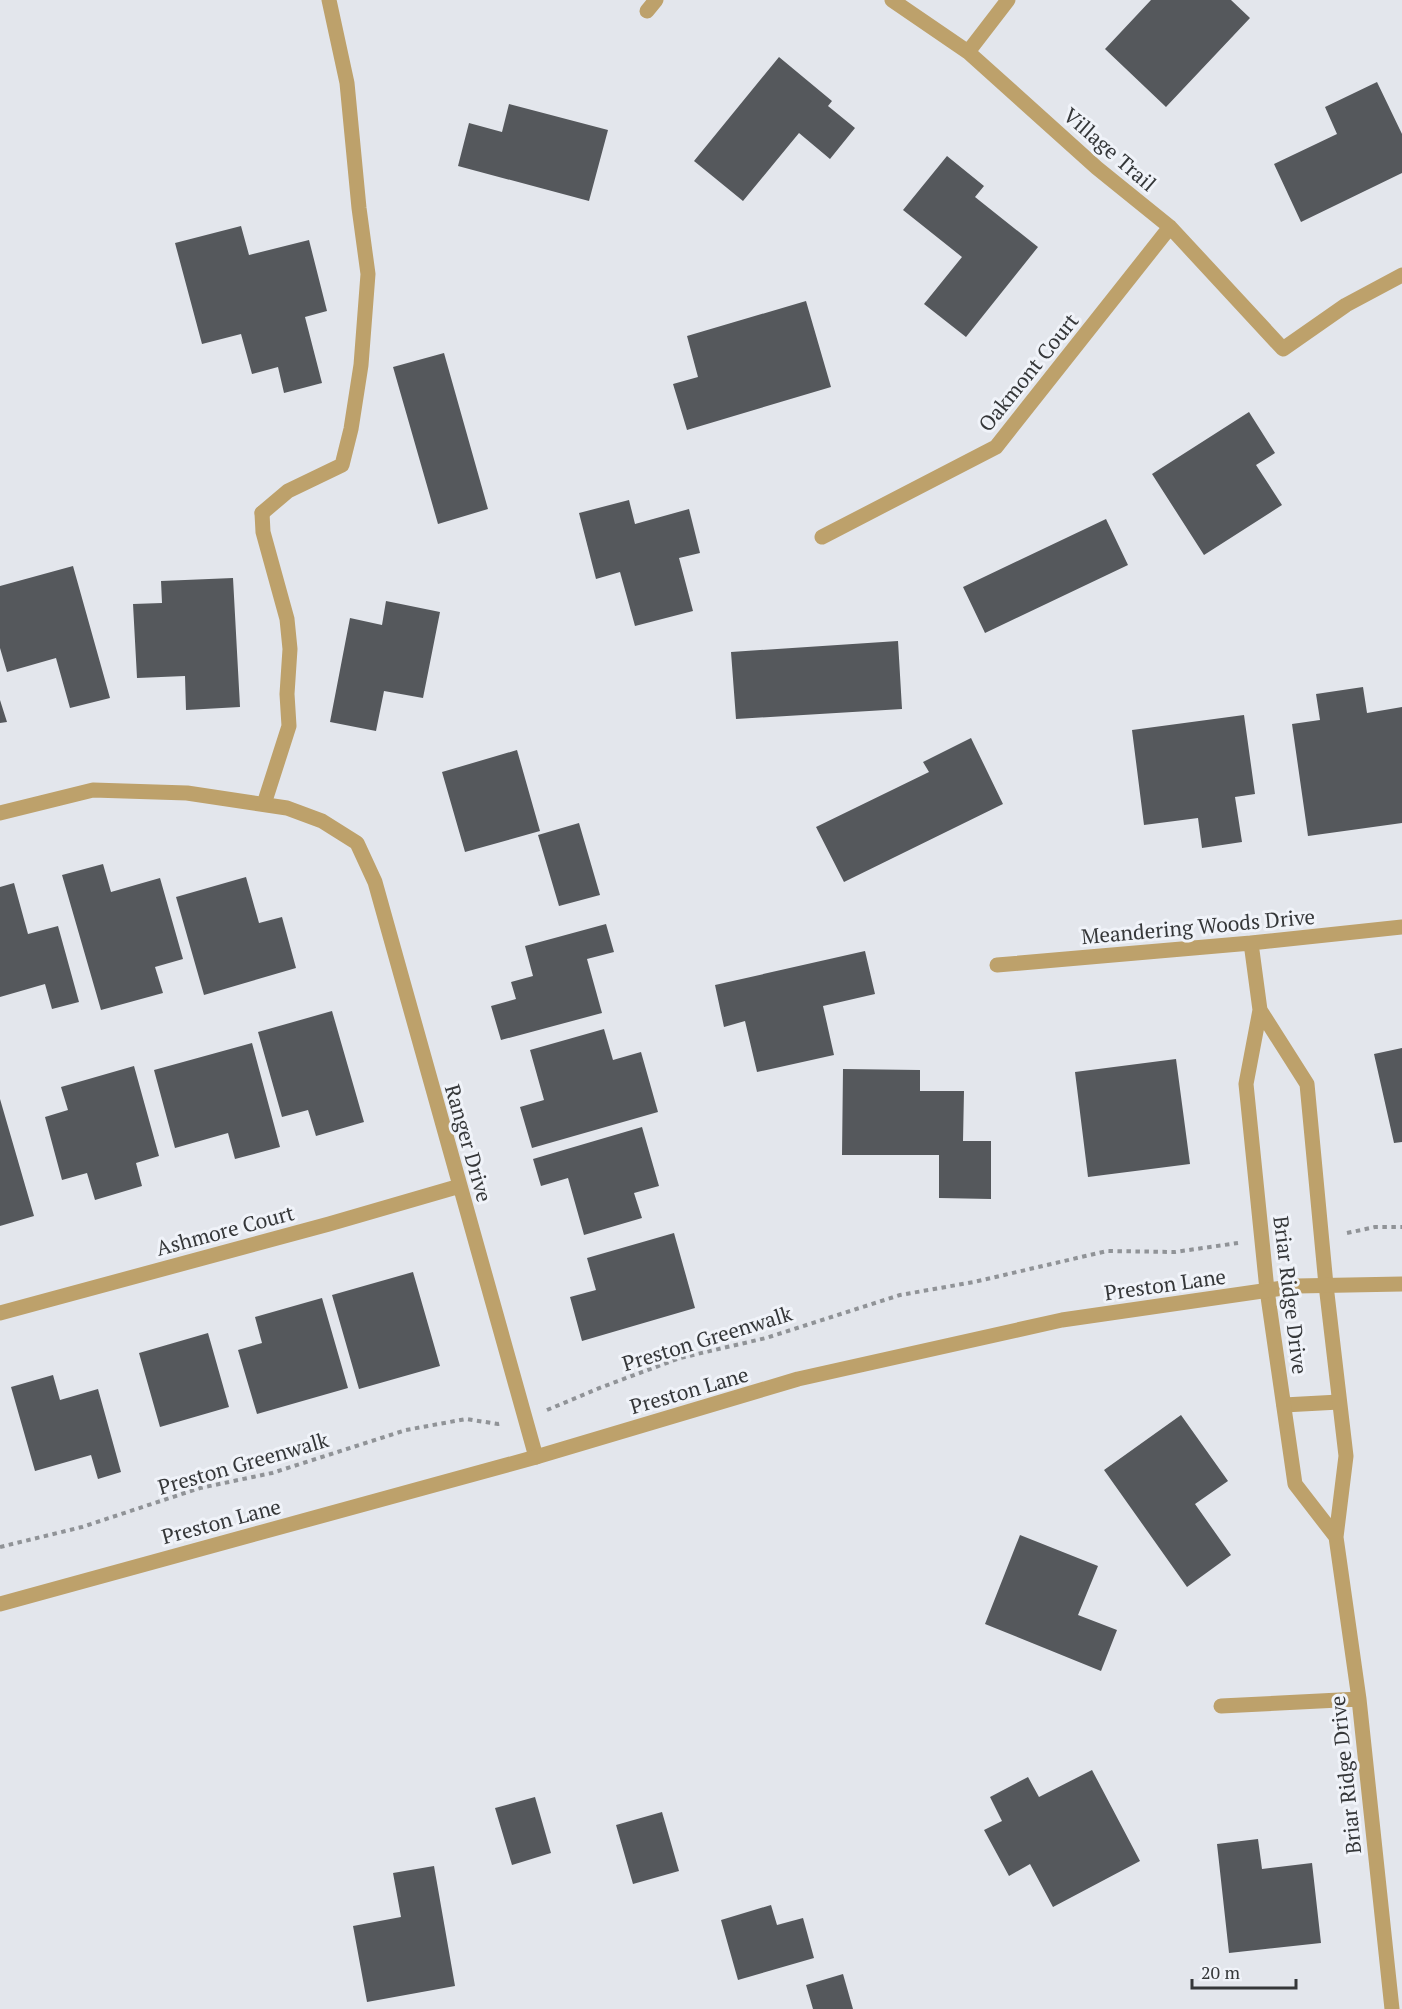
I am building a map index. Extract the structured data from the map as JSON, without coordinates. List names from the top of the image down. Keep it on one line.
{"streets":{"street":["Village Trail","Oakmont Court","Meandering Woods Drive","Ranger Drive","Ashmore Court","Preston Lane","Briar Ridge Drive"],"path":["Preston Greenwalk"]},"crossings":[["Village Trail","Oakmont Court"],["Meandering Woods Drive","Briar Ridge Drive"],["Ranger Drive","Ashmore Court"],["Ranger Drive","Preston Lane"],["Ranger Drive","Preston Greenwalk"],["Preston Lane","Briar Ridge Drive"],["Briar Ridge Drive","Preston Greenwalk"]],"scale_bar":"20 m"}
